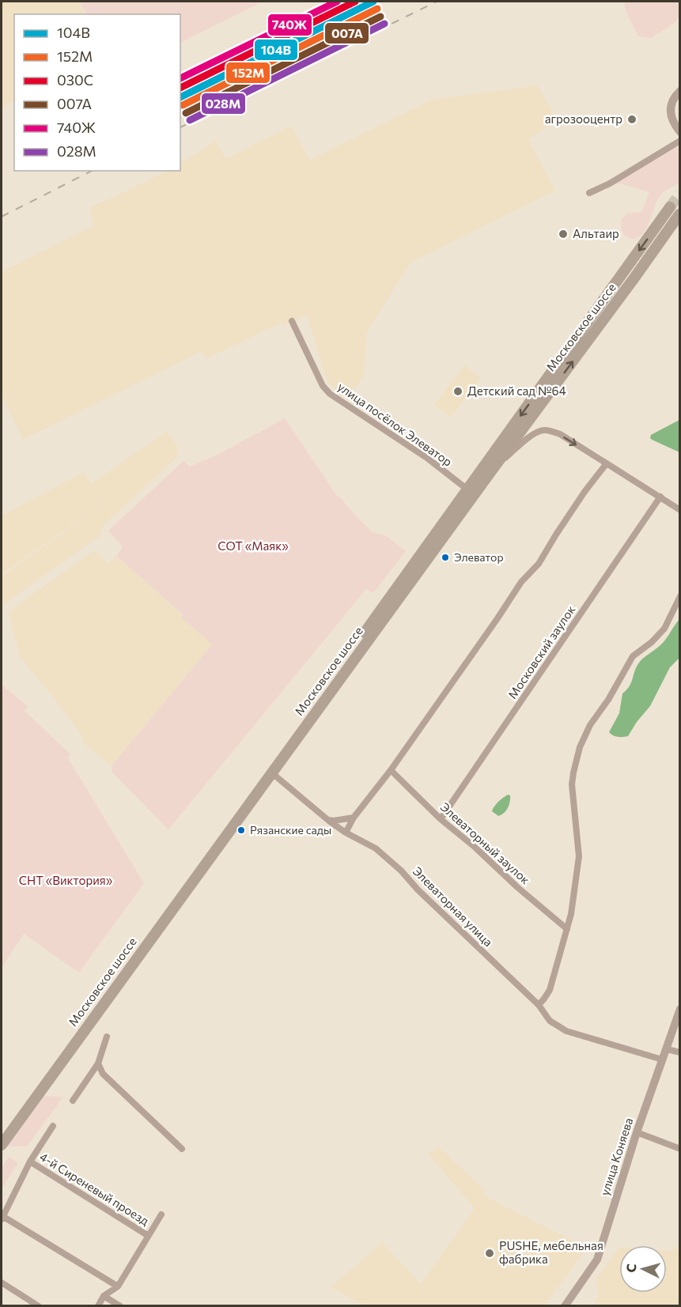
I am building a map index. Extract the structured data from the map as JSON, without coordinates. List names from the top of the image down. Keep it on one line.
{"streets":{"highway":["Московское шоссе"],"street":["улица посёлок Элеватор","Московский заулок","Элеваторный заулок","Элеваторная улица","улица Коняева","4-й Сиреневый проезд"]},"crossings":[["Московское шоссе","улица посёлок Элеватор"],["Московское шоссе","Элеваторная улица"],["Московский заулок","Элеваторный заулок"],["Элеваторная улица","улица Коняева"]],"parks":["СОТ «Маяк»","СНТ «Виктория»"],"places":["агрозооцентр","Альтаир","Детский сад №64","Элеватор","Рязанские сады","PUSHE, мебельная фабрика"],"lines":["transit line 104В","transit line 030C","transit line 740Ж","transit line 152М","transit line 007А","transit line 028М"],"legend":["104В","152М","030C","007А","740Ж","028М"],"north":"left"}
